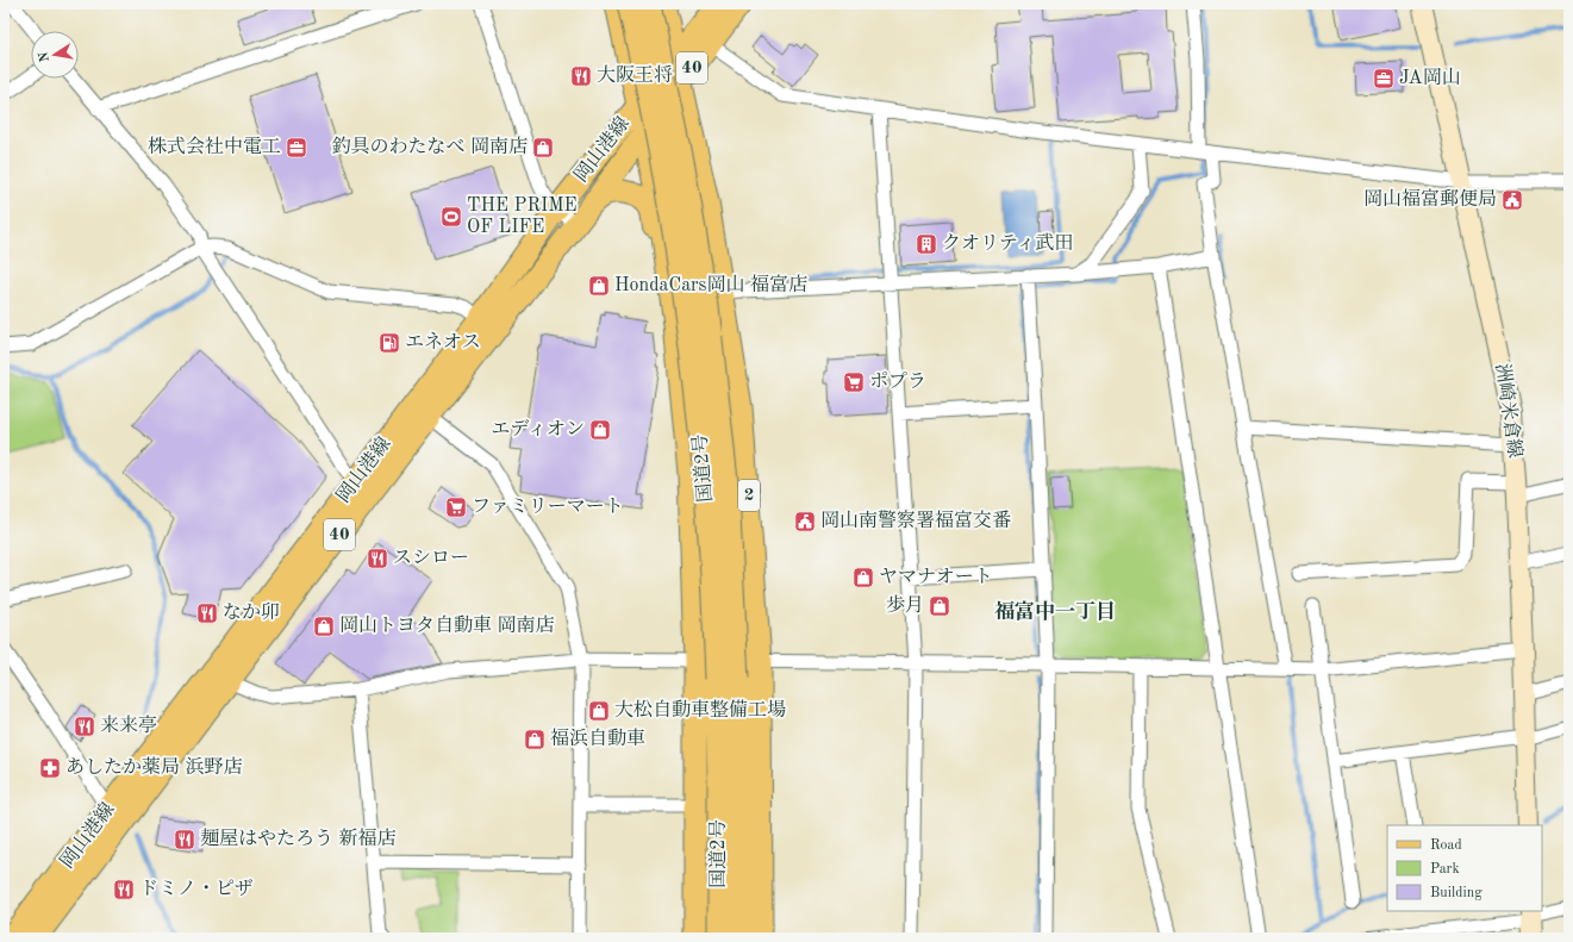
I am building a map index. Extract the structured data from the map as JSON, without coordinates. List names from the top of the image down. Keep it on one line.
{"streets":{"highway":["国道2号","2"],"main road":["40","岡山港線","洲崎米倉線"]},"crossings":[["岡山港線","2"]],"districts":["福富中一丁目"],"places":{"restaurant":["大阪王将","スシロー","なか卯","来来亭","麺屋はやたろう 新福店","ドミノ・ピザ"],"office":["JA岡山","株式会社中電工"],"shop":["釣具のわたなべ 岡南店","HondaCars岡山 福富店","エディオン","ヤマナオート","歩月","岡山トヨタ自動車 岡南店","大松自動車整備工場","福浜自動車"],"public building":["岡山福富郵便局","岡山南警察署福富交番"],"sports":["THE PRIME OF LIFE"],"building":["クオリティ武田"],"fuel station":["エネオス"],"supermarket":["ポプラ","ファミリーマート"],"pharmacy":["あしたか薬局 浜野店"]},"legend":["Road","Park","Building"],"north":"left"}
